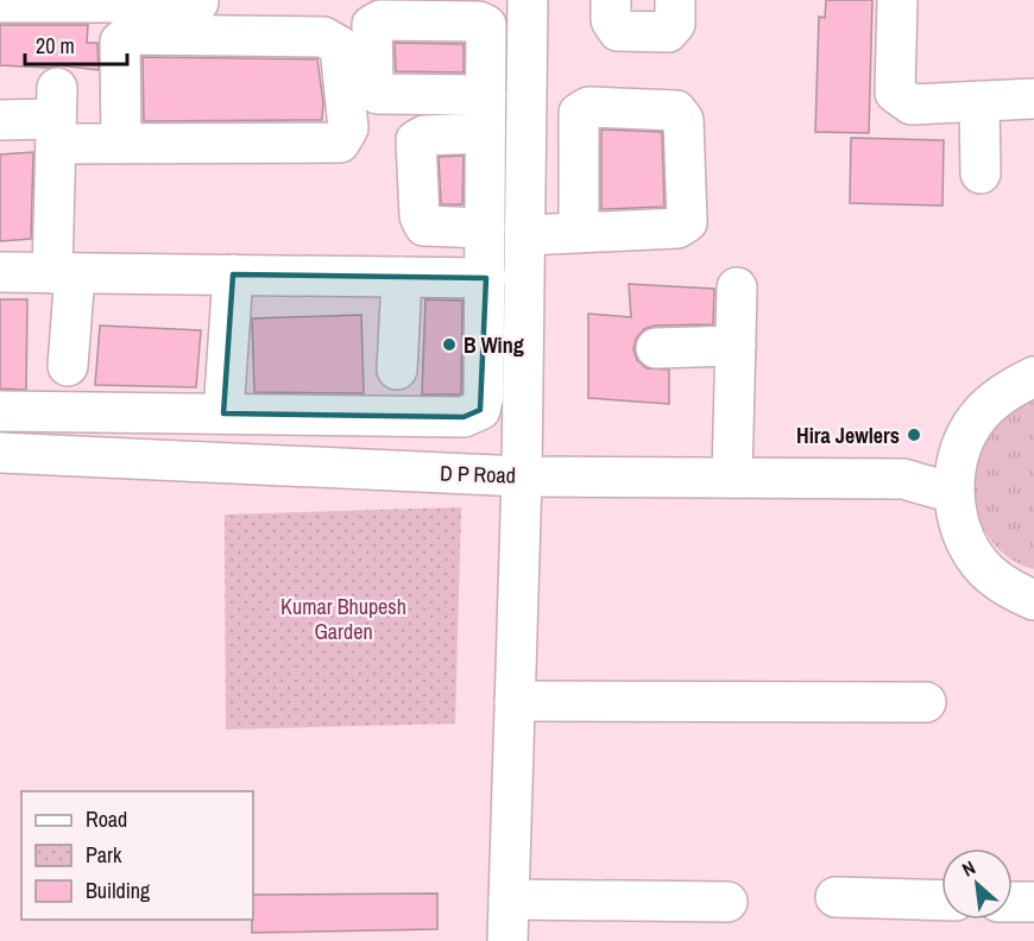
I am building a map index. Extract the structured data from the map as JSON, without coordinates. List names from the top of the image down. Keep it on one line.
{"streets":{"street":["D P Road"]},"parks":["Kumar Bhupesh Garden"],"places":["B Wing","Hira Jewlers"],"legend":["Road","Park","Building"],"scale_bar":"20 m","north":"top left"}
